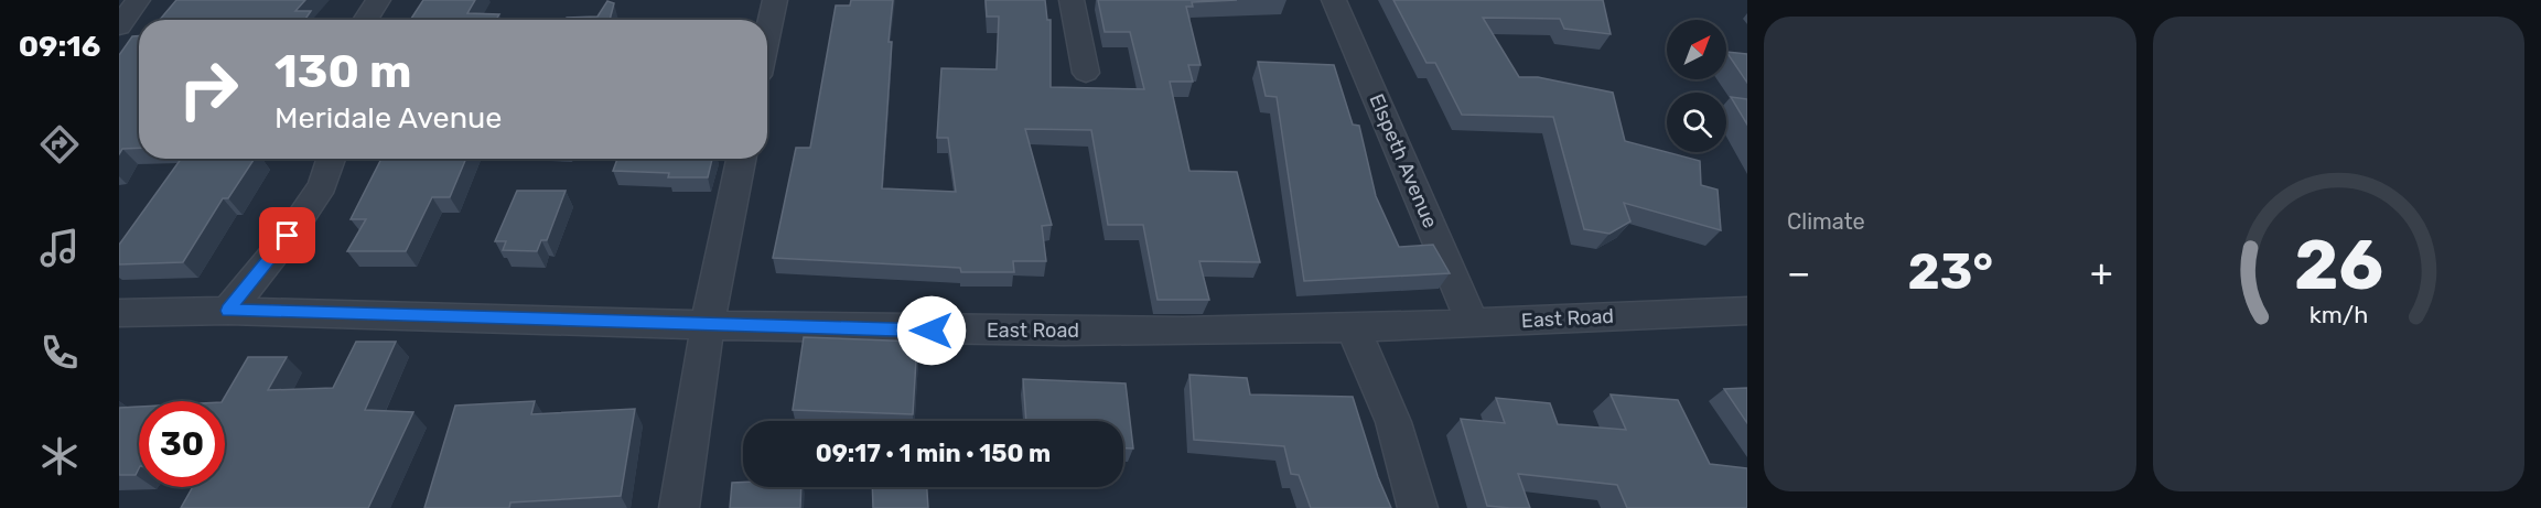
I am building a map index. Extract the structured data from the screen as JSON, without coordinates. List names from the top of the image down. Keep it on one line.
{"streets":{"street":["Elspeth Avenue","East Road"]},"crossings":[["Elspeth Avenue","East Road"]],"north":"top right","page":{"tabs":"09:16","tile":"Climate","turn":["130 m","Meridale Avenue"],"heat":["−","23°","+"],"limit":"30","trip":"09:17 · 1 min · 150 m","gauge":["26","km/h"]}}
